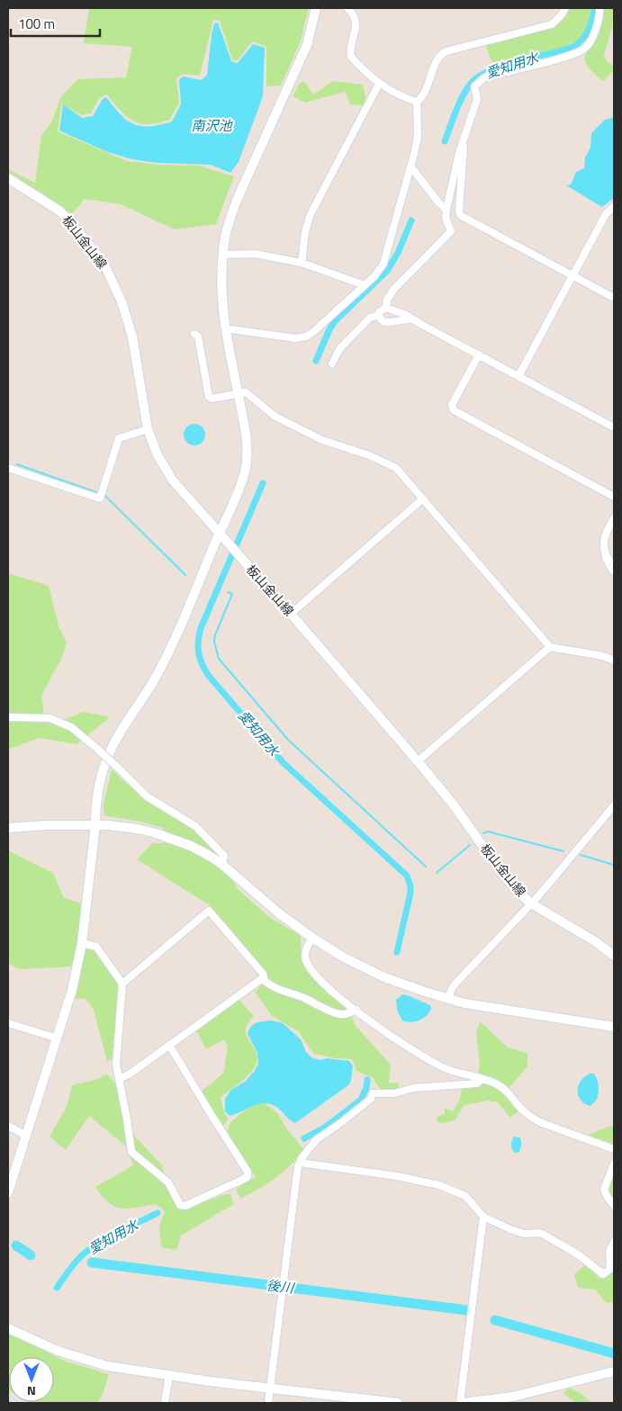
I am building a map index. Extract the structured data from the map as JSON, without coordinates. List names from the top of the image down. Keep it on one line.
{"streets":{"street":["板山金山線"]},"water":["愛知用水","南沢池","後川"],"scale_bar":"100 m","north":"bottom"}
